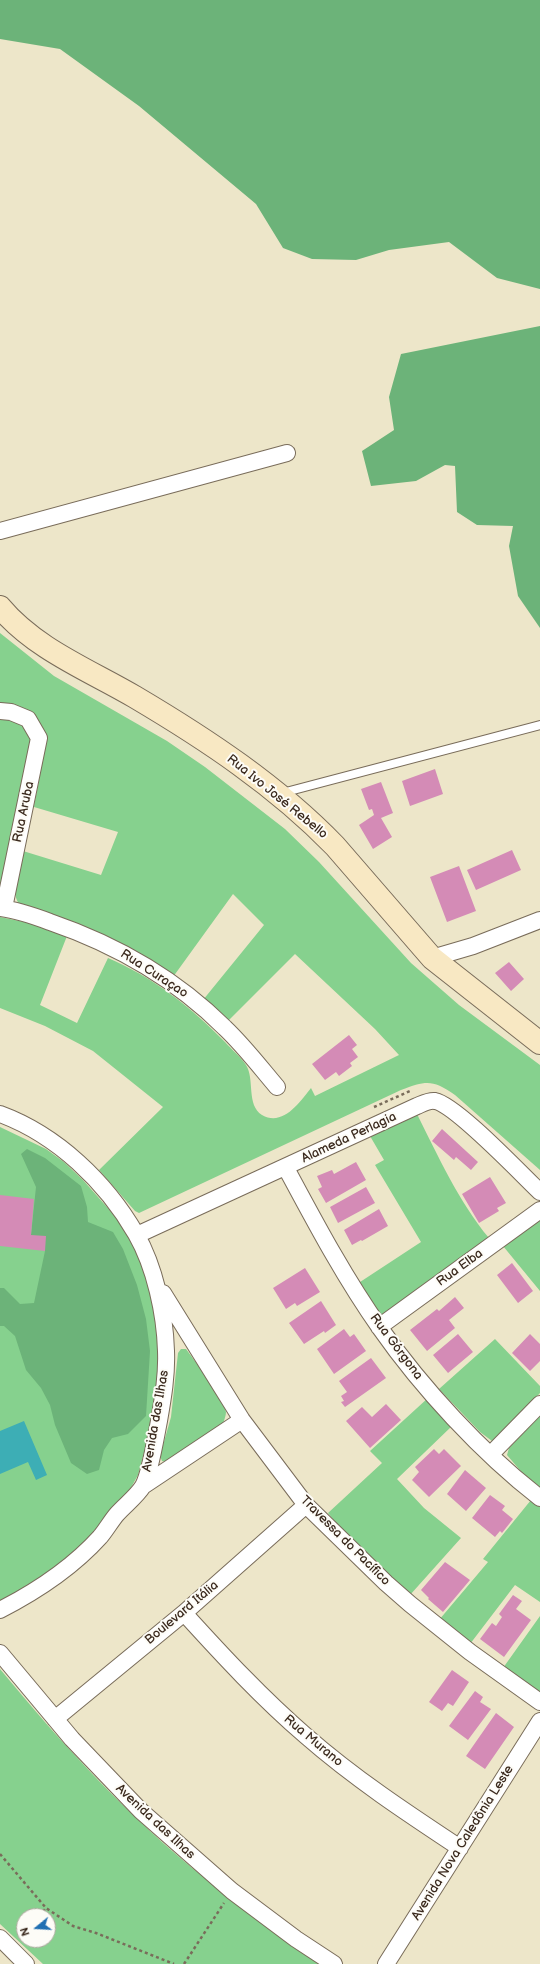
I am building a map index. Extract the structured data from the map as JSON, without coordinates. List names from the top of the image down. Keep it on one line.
{"streets":{"street":["Rua Ivo José Rebello","Rua Aruba","Rua Curaçao","Alameda Perlagia","Rua Elba","Rua Górgona","Avenida das Ilhas","Travessa do Pacífico","Boulevard Itália","Rua Murano","Avenida Nova Caledônia Leste"]},"crossings":[["Rua Aruba","Rua Curaçao"],["Alameda Perlagia","Rua Górgona"],["Alameda Perlagia","Avenida das Ilhas"],["Rua Elba","Rua Górgona"],["Avenida das Ilhas","Travessa do Pacífico"],["Avenida das Ilhas","Boulevard Itália"],["Travessa do Pacífico","Boulevard Itália"],["Boulevard Itália","Rua Murano"],["Rua Murano","Avenida Nova Caledônia Leste"]],"north":"left"}
